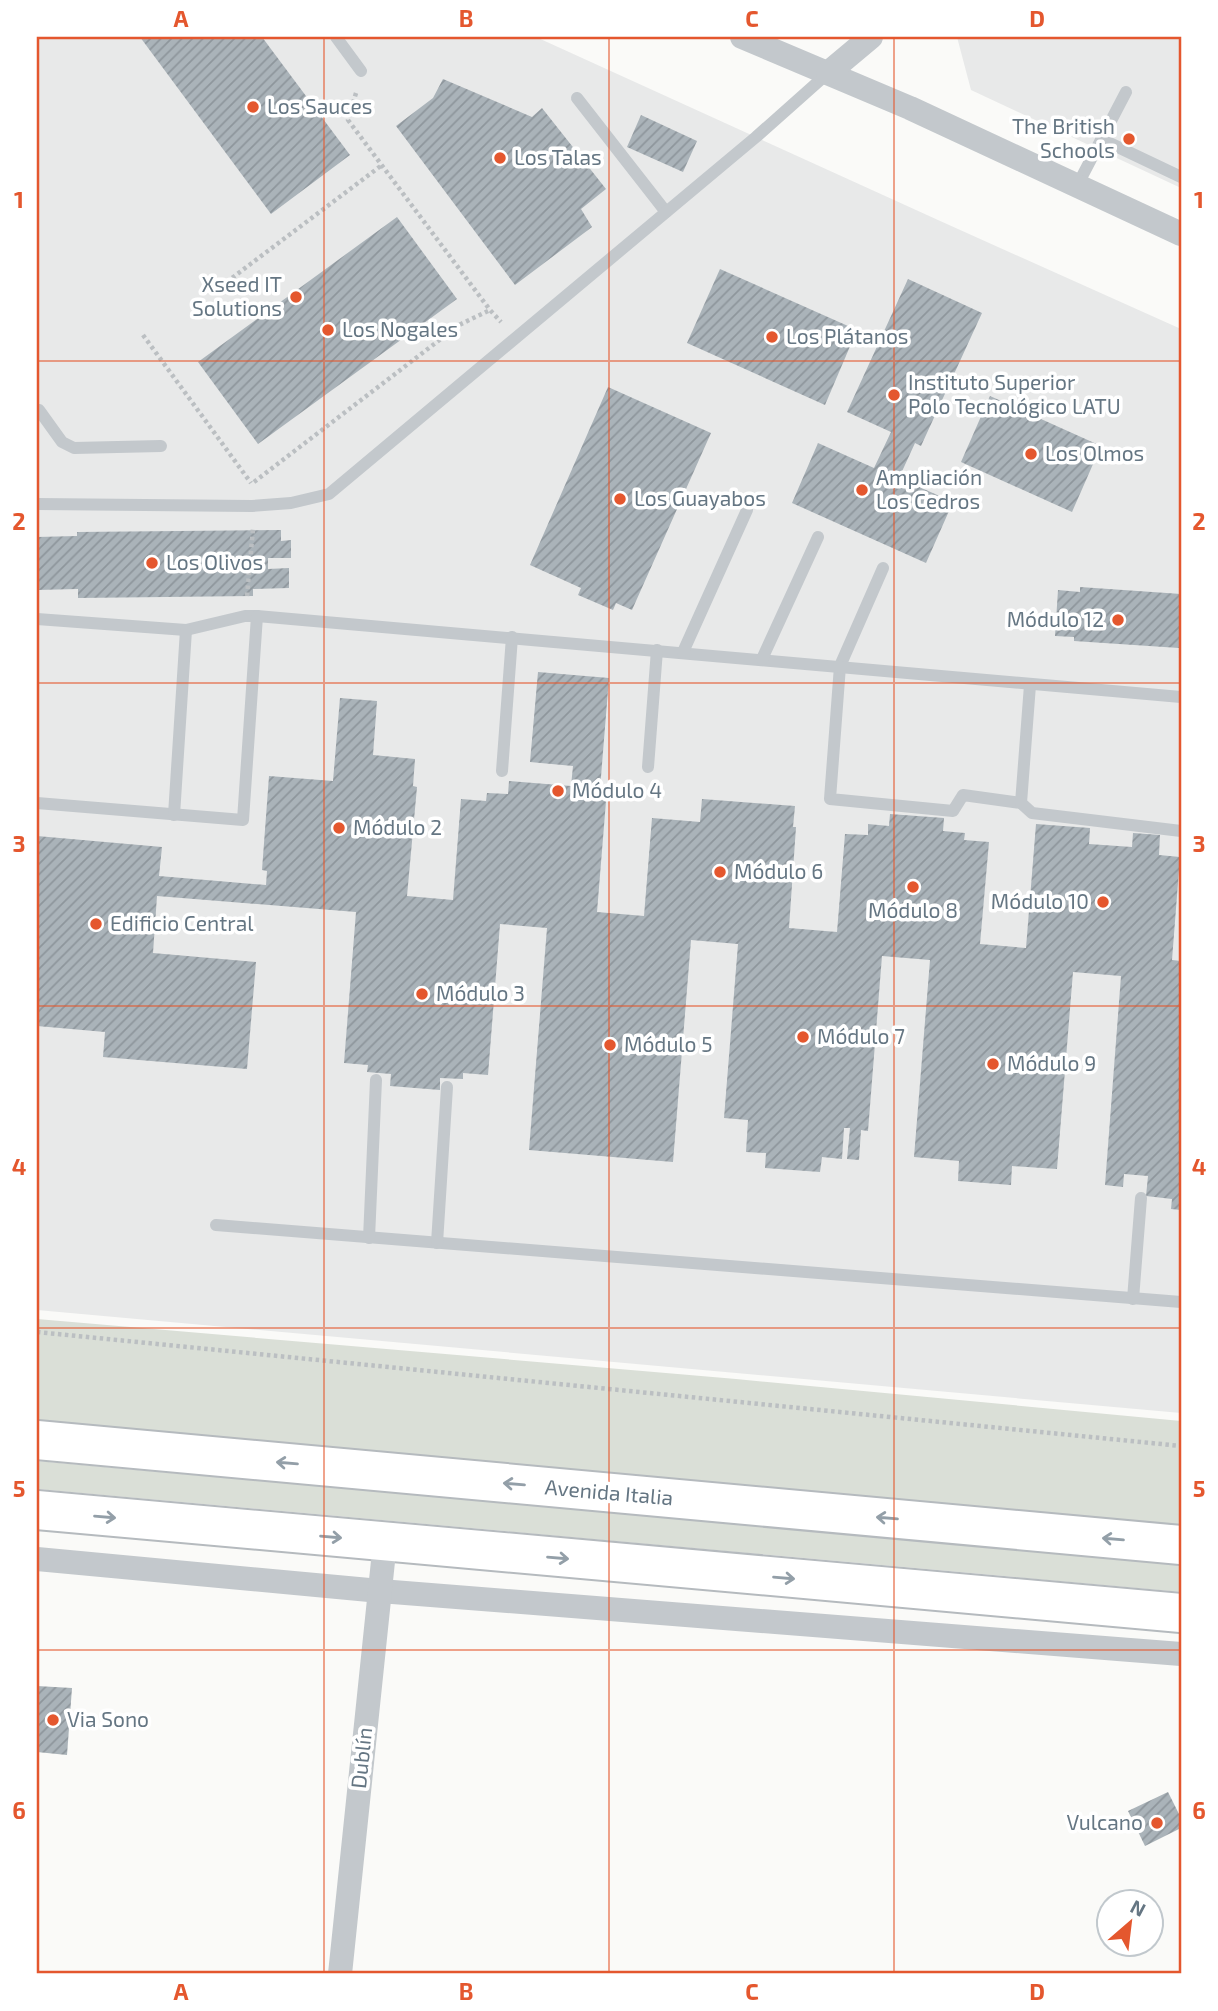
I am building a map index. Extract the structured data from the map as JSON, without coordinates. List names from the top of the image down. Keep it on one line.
{"streets":{"main road":["Avenida Italia"],"street":["Dublín"]},"places":["Los Sauces","The British Schools","Los Talas","Xseed IT Solutions","Los Nogales","Los Plátanos","Instituto Superior Polo Tecnológico LATU","Los Olmos","Ampliación Los Cedros","Los Guayabos","Los Olivos","Módulo 12","Módulo 4","Módulo 2","Módulo 6","Módulo 8","Módulo 10","Edificio Central","Módulo 3","Módulo 7","Módulo 5","Módulo 9","Via Sono","Vulcano"],"north":"top right","grid":{"columns":["A","B","C","D"],"rows":["1","2","3","4","5","6"]}}
